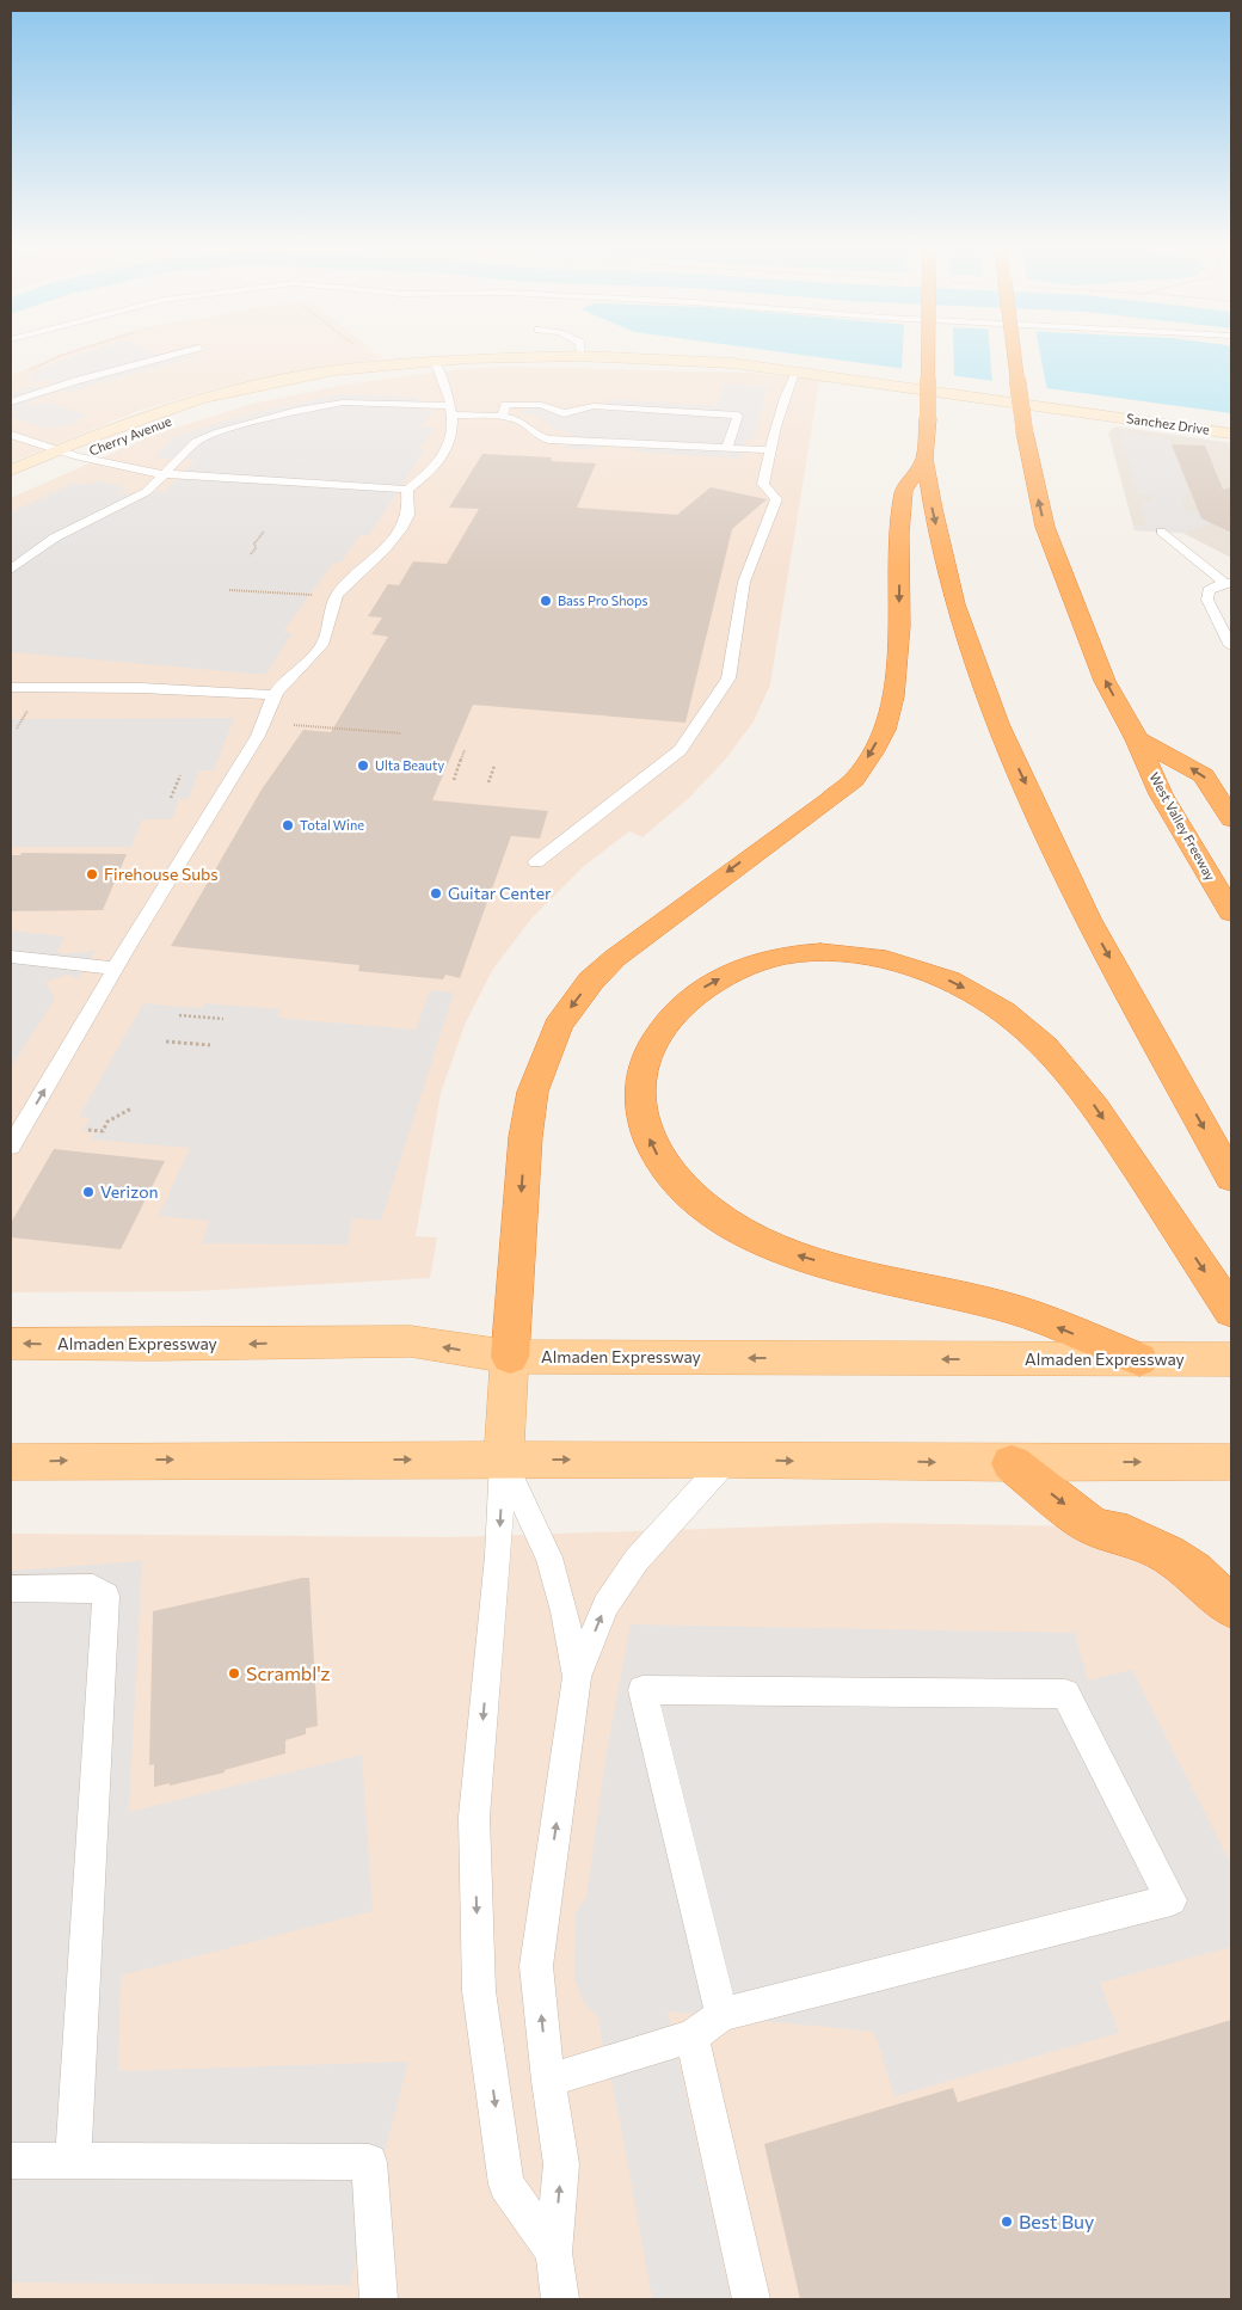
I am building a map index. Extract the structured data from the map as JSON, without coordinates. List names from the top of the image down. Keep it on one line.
{"streets":{"highway":["West Valley Freeway"],"main road":["Almaden Expressway"],"street":["Sanchez Drive","Cherry Avenue"]},"crossings":[["Sanchez Drive","Cherry Avenue"]],"places":["Bass Pro Shops","Ulta Beauty","Total Wine","Firehouse Subs","Guitar Center","Verizon","Scrambl'z","Best Buy"]}
